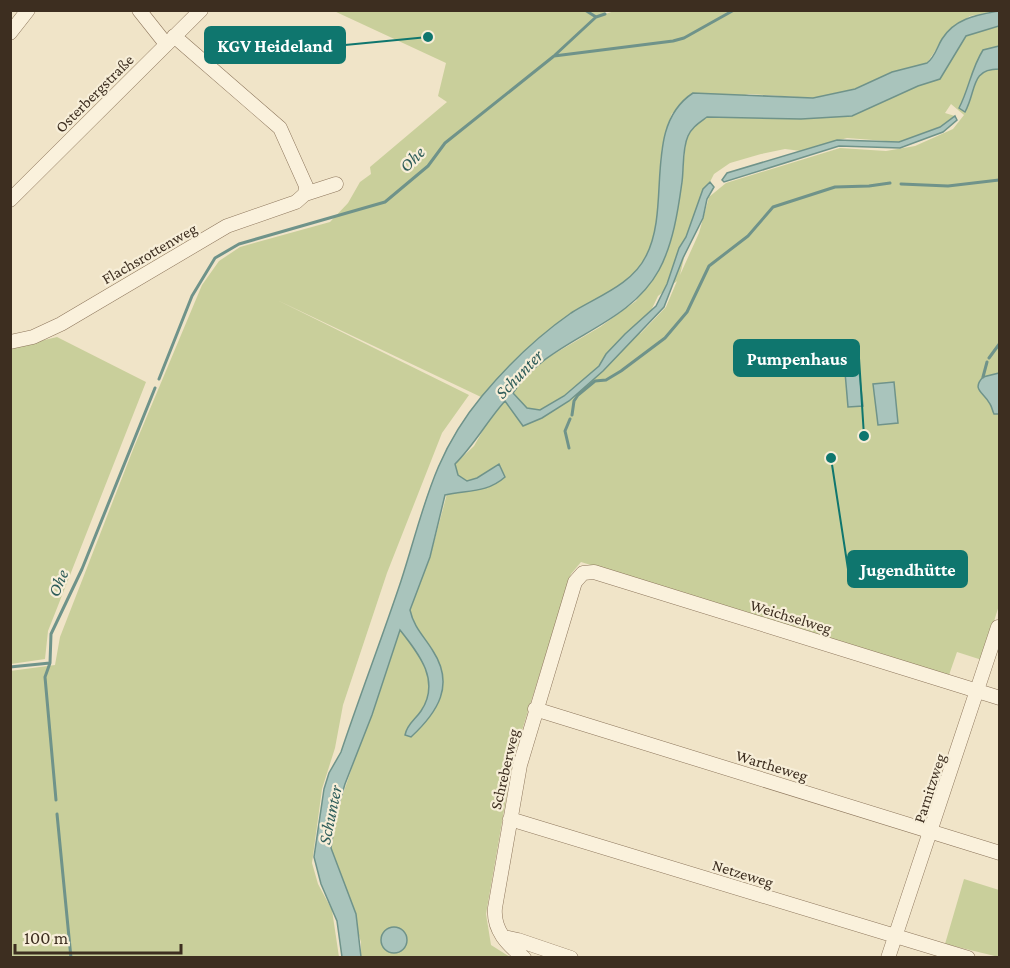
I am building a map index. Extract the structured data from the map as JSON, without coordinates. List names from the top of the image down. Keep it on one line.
{"streets":{"street":["Osterbergstraße","Flachsrottenweg","Weichselweg","Wartheweg","Schreberweg","Parnitzweg","Netzeweg"]},"crossings":[["Weichselweg","Schreberweg"],["Weichselweg","Parnitzweg"],["Wartheweg","Schreberweg"],["Wartheweg","Parnitzweg"],["Schreberweg","Netzeweg"],["Parnitzweg","Netzeweg"]],"water":["Ohe","Schunter"],"places":["KGV Heideland","Pumpenhaus","Jugendhütte"],"scale_bar":"100 m"}
